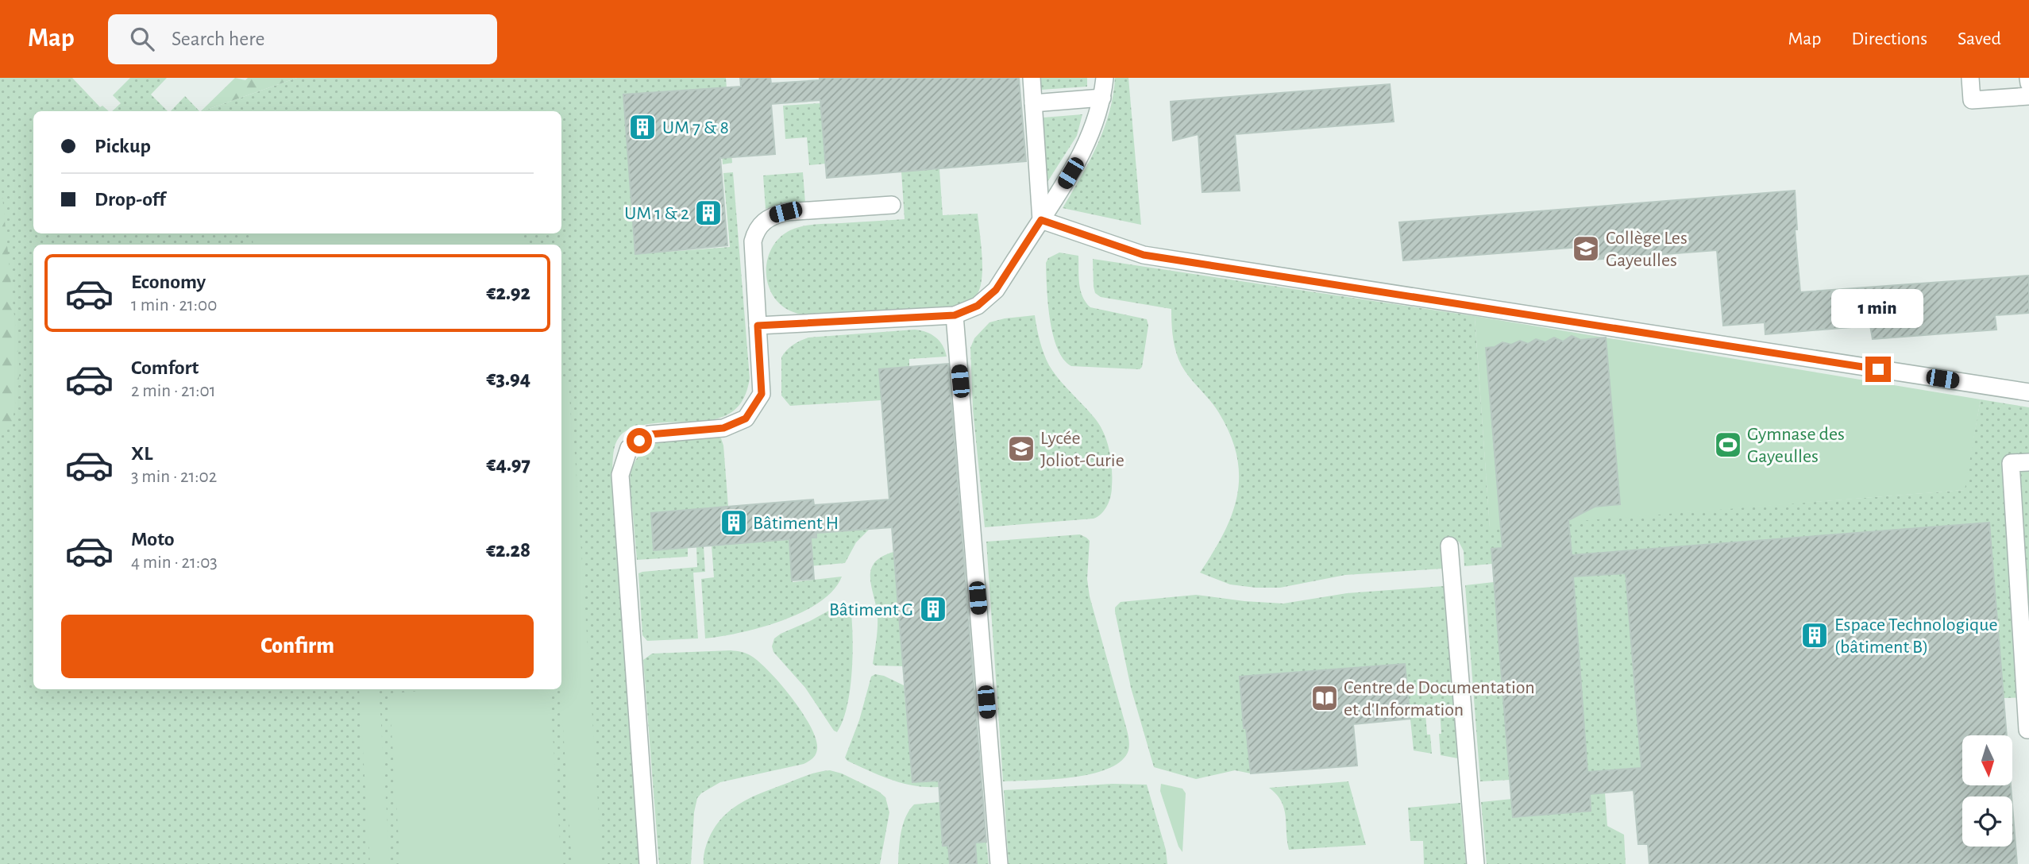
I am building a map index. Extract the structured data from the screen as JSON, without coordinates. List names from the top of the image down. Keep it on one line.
{"places":{"building":["UM 7 & 8","UM 1 & 2","Bâtiment H","Bâtiment G","Espace Technologique (bâtiment B)"],"school or university":["Collège Les Gayeulles","Lycée Joliot-Curie"],"sports":["Gymnase des Gayeulles"],"library":["Centre de Documentation et d'Information"]},"north":"bottom","page":{"header":"Map","search":"Search here","nav":["Map","Directions","Saved"],"banner":["Pickup","Drop-off"],"list":[{"name":"Economy","note":"1 min · 21:00","value":"€2.92"},{"name":"Comfort","note":"2 min · 21:01","value":"€3.94"},{"name":"XL","note":"3 min · 21:02","value":"€4.97"},{"name":"Moto","note":"4 min · 21:03","value":"€2.28"}],"bubble":"1 min","buttons":"Confirm"}}
